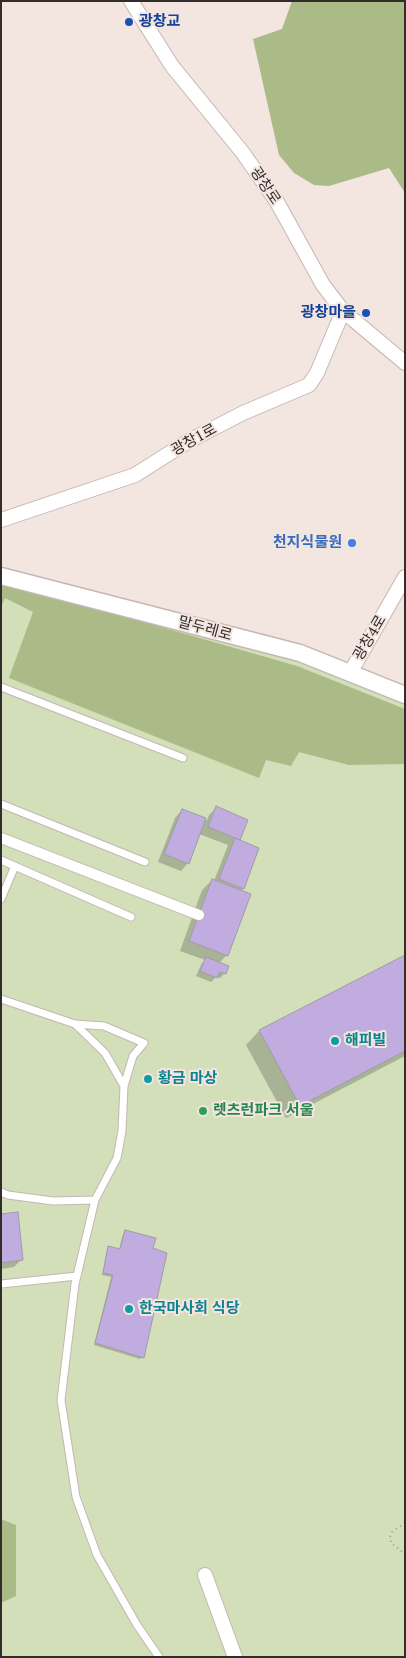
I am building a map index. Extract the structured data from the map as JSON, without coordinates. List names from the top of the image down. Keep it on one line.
{"streets":{"street":["광창로","광창1로","말두레로","광창4로"]},"crossings":[["광창로","광창1로"],["말두레로","광창4로"]],"places":["광창교","광창마을","천지식물원","해피빌","황금 마상","렛츠런파크 서울","한국마사회 식당"]}
